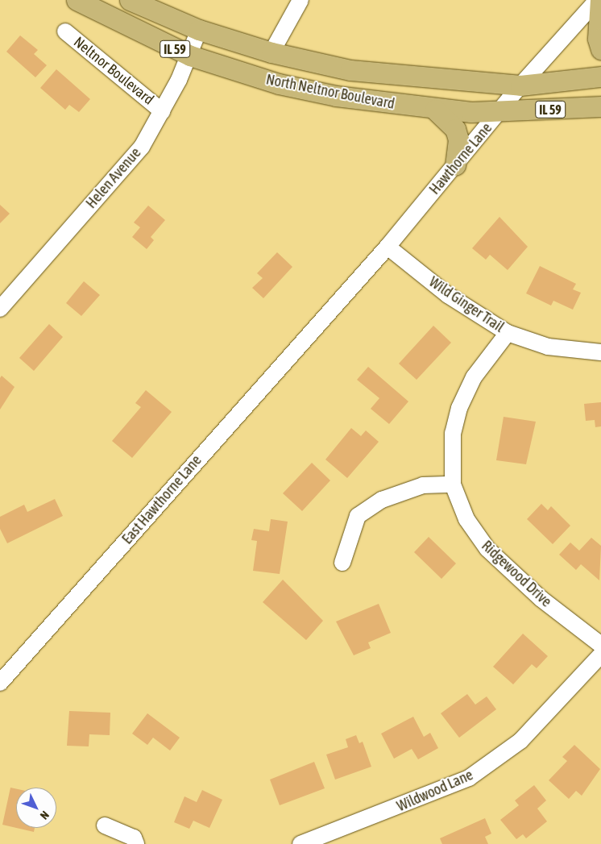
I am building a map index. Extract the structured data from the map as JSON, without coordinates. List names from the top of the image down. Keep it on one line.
{"streets":{"main road":["IL 59","North Neltnor Boulevard"],"street":["Neltnor Boulevard","Hawthorne Lane","Helen Avenue","Wild Ginger Trail","East Hawthorne Lane","Ridgewood Drive","Wildwood Lane"]},"crossings":[["Neltnor Boulevard","Helen Avenue"],["North Neltnor Boulevard","Hawthorne Lane"],["North Neltnor Boulevard","Helen Avenue"],["Hawthorne Lane","Wild Ginger Trail"],["Hawthorne Lane","East Hawthorne Lane"],["Wild Ginger Trail","Ridgewood Drive"]],"north":"bottom right"}
